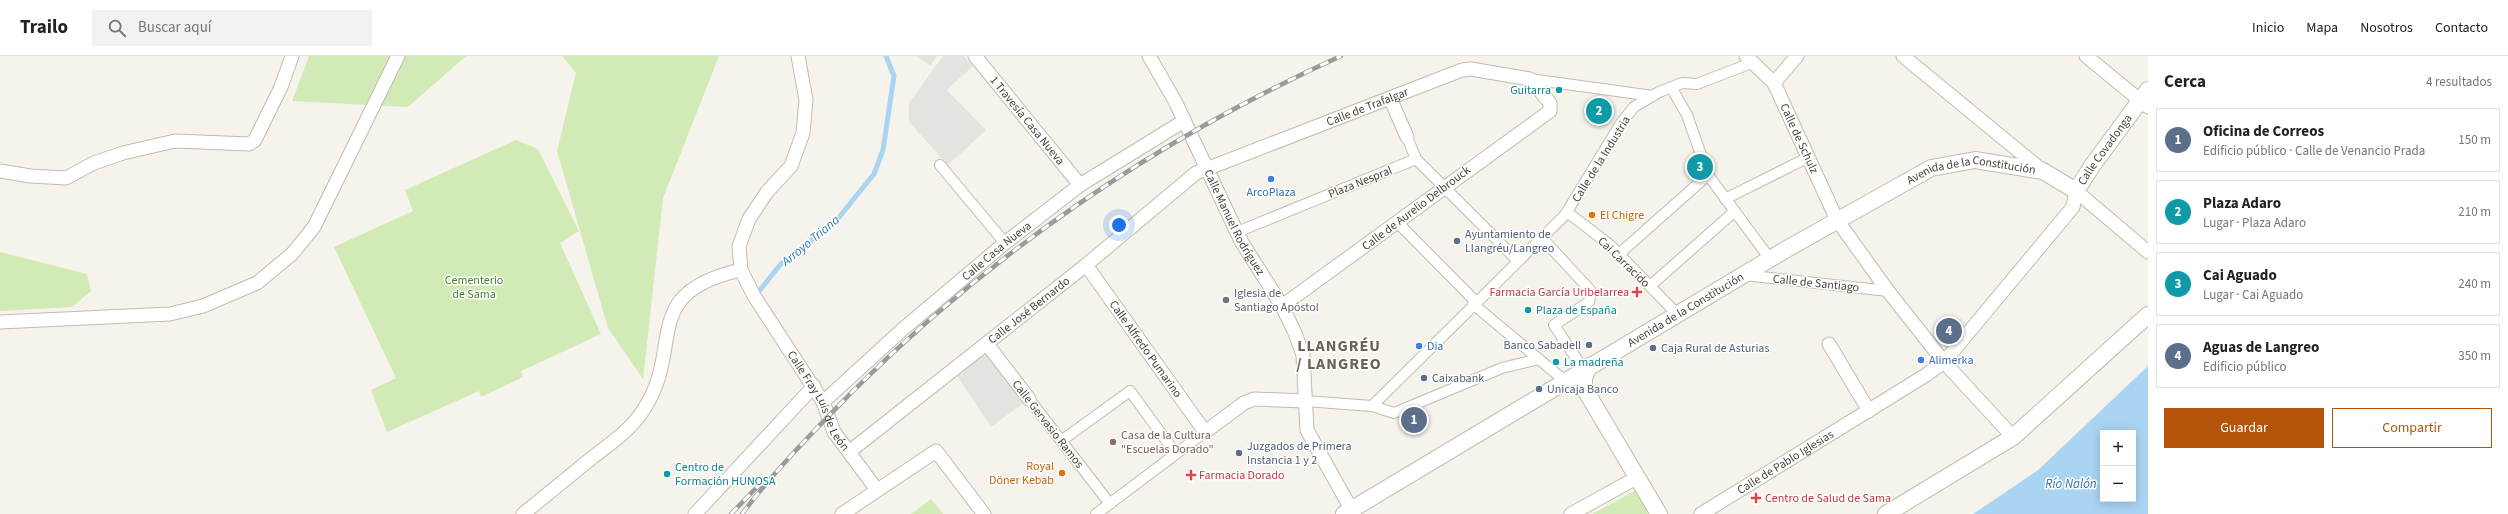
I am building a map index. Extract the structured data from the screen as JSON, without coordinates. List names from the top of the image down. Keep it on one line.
{"streets":{"street":["Calle de Trafalgar","1 Travesía Casa Nueva","Calle de Schulz","Calle Covadonga","Calle de la Industria","Avenida de la Constitución","Plaza Nespral","Calle de Aurelio Delbrouck","Calle Manuel Rodríguez","Calle Casa Nueva","Cai Carracido","Calle de Santiago","Calle José Bernardo","Calle Alfredo Pumarino","Calle Fray Luis de León","Calle Gervasio Ramos","Calle de Pablo Iglesias"]},"crossings":[["Calle de Trafalgar","Calle de Aurelio Delbrouck"],["Calle de Trafalgar","Calle Manuel Rodríguez"],["Calle de Trafalgar","Calle José Bernardo"],["1 Travesía Casa Nueva","Calle Casa Nueva"],["Calle de Schulz","Calle de la Industria"],["Calle de Schulz","Avenida de la Constitución"],["Calle de Schulz","Calle de Santiago"],["Calle de Schulz","Calle de Pablo Iglesias"],["Calle Covadonga","Calle de Pablo Iglesias"],["Calle de la Industria","Cai Carracido"],["Avenida de la Constitución","Calle Manuel Rodríguez"],["Avenida de la Constitución","Cai Carracido"],["Avenida de la Constitución","Calle de Santiago"],["Plaza Nespral","Calle Manuel Rodríguez"],["Calle de Aurelio Delbrouck","Calle Manuel Rodríguez"],["Calle Manuel Rodríguez","Calle Casa Nueva"],["Calle Manuel Rodríguez","Calle José Bernardo"],["Calle Casa Nueva","Calle Fray Luis de León"],["Calle José Bernardo","Calle Alfredo Pumarino"],["Calle José Bernardo","Calle Fray Luis de León"],["Calle José Bernardo","Calle Gervasio Ramos"]],"districts":["LLANGRÉU / LANGREO"],"water":["Arroyo Triana","Río Nalón"],"parks":["Cementerio de Sama"],"places":{"other":["Guitarra","ArcoPlaza","El Chigre","Ayuntamiento de Llangréu/Langreo","Iglesia de Santiago Apóstol","Plaza de España","Banco Sabadell","Dia","Caja Rural de Asturias","Alimerka","La madreña","Caixabank","Unicaja Banco","Casa de la Cultura \"Escuelas Dorado\"","Juzgados de Primera Instancia 1 y 2","Royal Döner Kebab","Centro de Formación HUNOSA"],"health":["Farmacia García Uribelarrea","Farmacia Dorado","Centro de Salud de Sama"]},"page":{"header":"Trailo","search":"Buscar aquí","nav":["Inicio","Mapa","Nosotros","Contacto"],"heading":["Cerca","4 resultados"],"pins":["2","3","4","1"],"list":[{"mark":"1","name":"Oficina de Correos","note":"Edificio público · Calle de Venancio Prada","value":"150 m"},{"mark":"2","name":"Plaza Adaro","note":"Lugar · Plaza Adaro","value":"210 m"},{"mark":"3","name":"Cai Aguado","note":"Lugar · Cai Aguado","value":"240 m"},{"mark":"4","name":"Aguas de Langreo","note":"Edificio público","value":"350 m"}],"buttons":["Guardar","Compartir"],"map_buttons":["+","−"]}}
